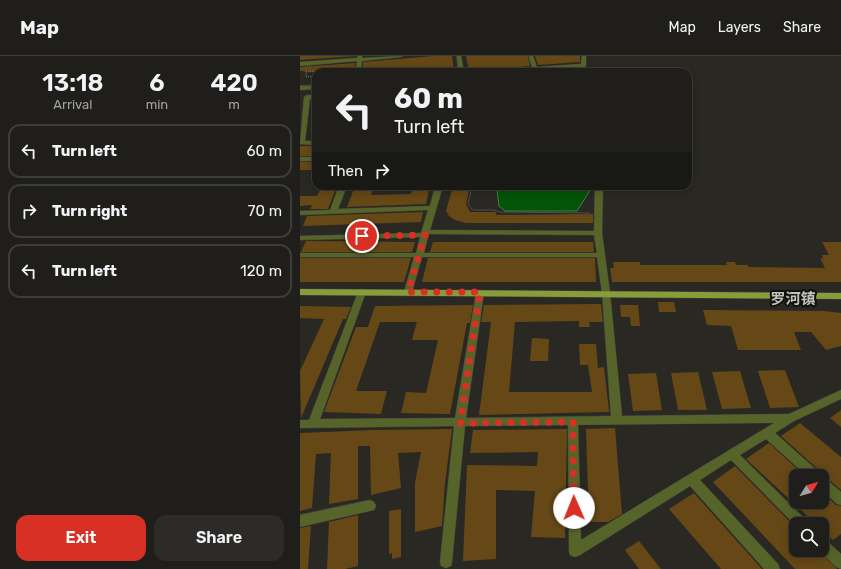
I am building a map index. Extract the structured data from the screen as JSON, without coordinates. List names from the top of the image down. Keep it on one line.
{"districts":["罗河镇"],"north":"top right","page":{"header":"Map","nav":["Map","Layers","Share"],"eta":["13:18","Arrival","6","min","420","m"],"turn":["60 m","Turn left"],"list":[{"name":"Turn left","value":"60 m"},{"name":"Turn right","value":"70 m"},{"name":"Turn left","value":"120 m"}],"then":"Then","buttons":["Exit","Share"]}}
